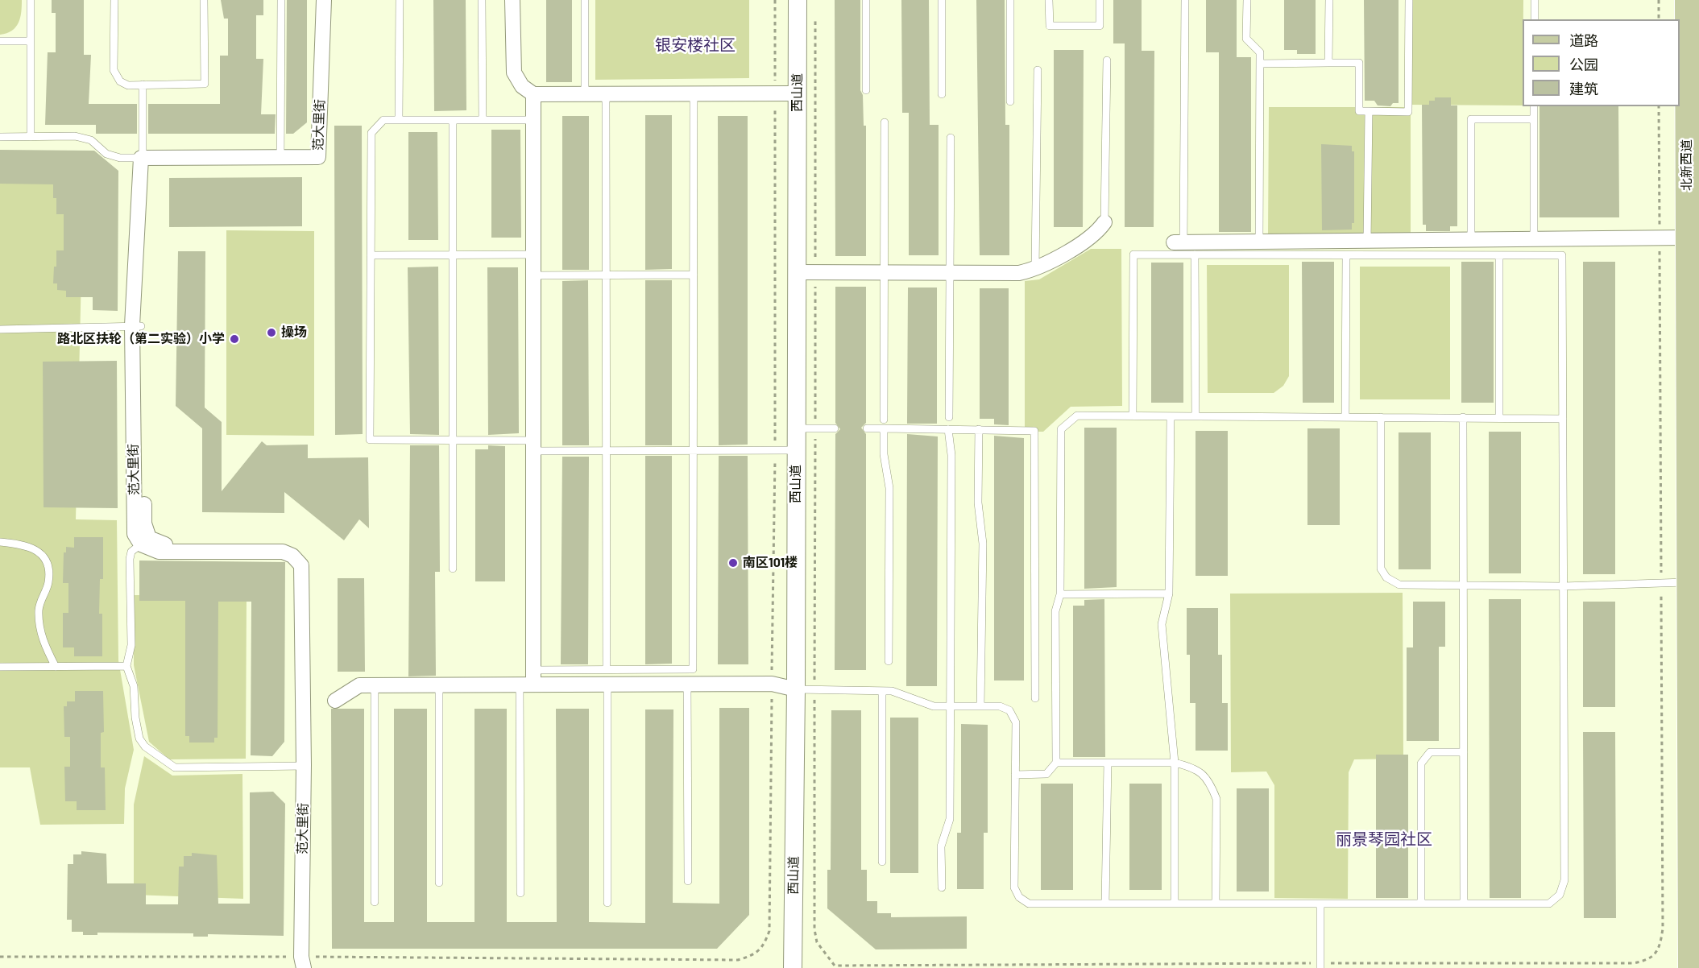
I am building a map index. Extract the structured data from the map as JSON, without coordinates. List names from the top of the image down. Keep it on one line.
{"streets":{"main road":["北新西道"],"street":["西山道","范大里街"]},"districts":["银安楼社区","丽景琴园社区"],"places":["操场","路北区扶轮（第二实验）小学","南区101楼"],"legend":["道路","公园","建筑"]}
